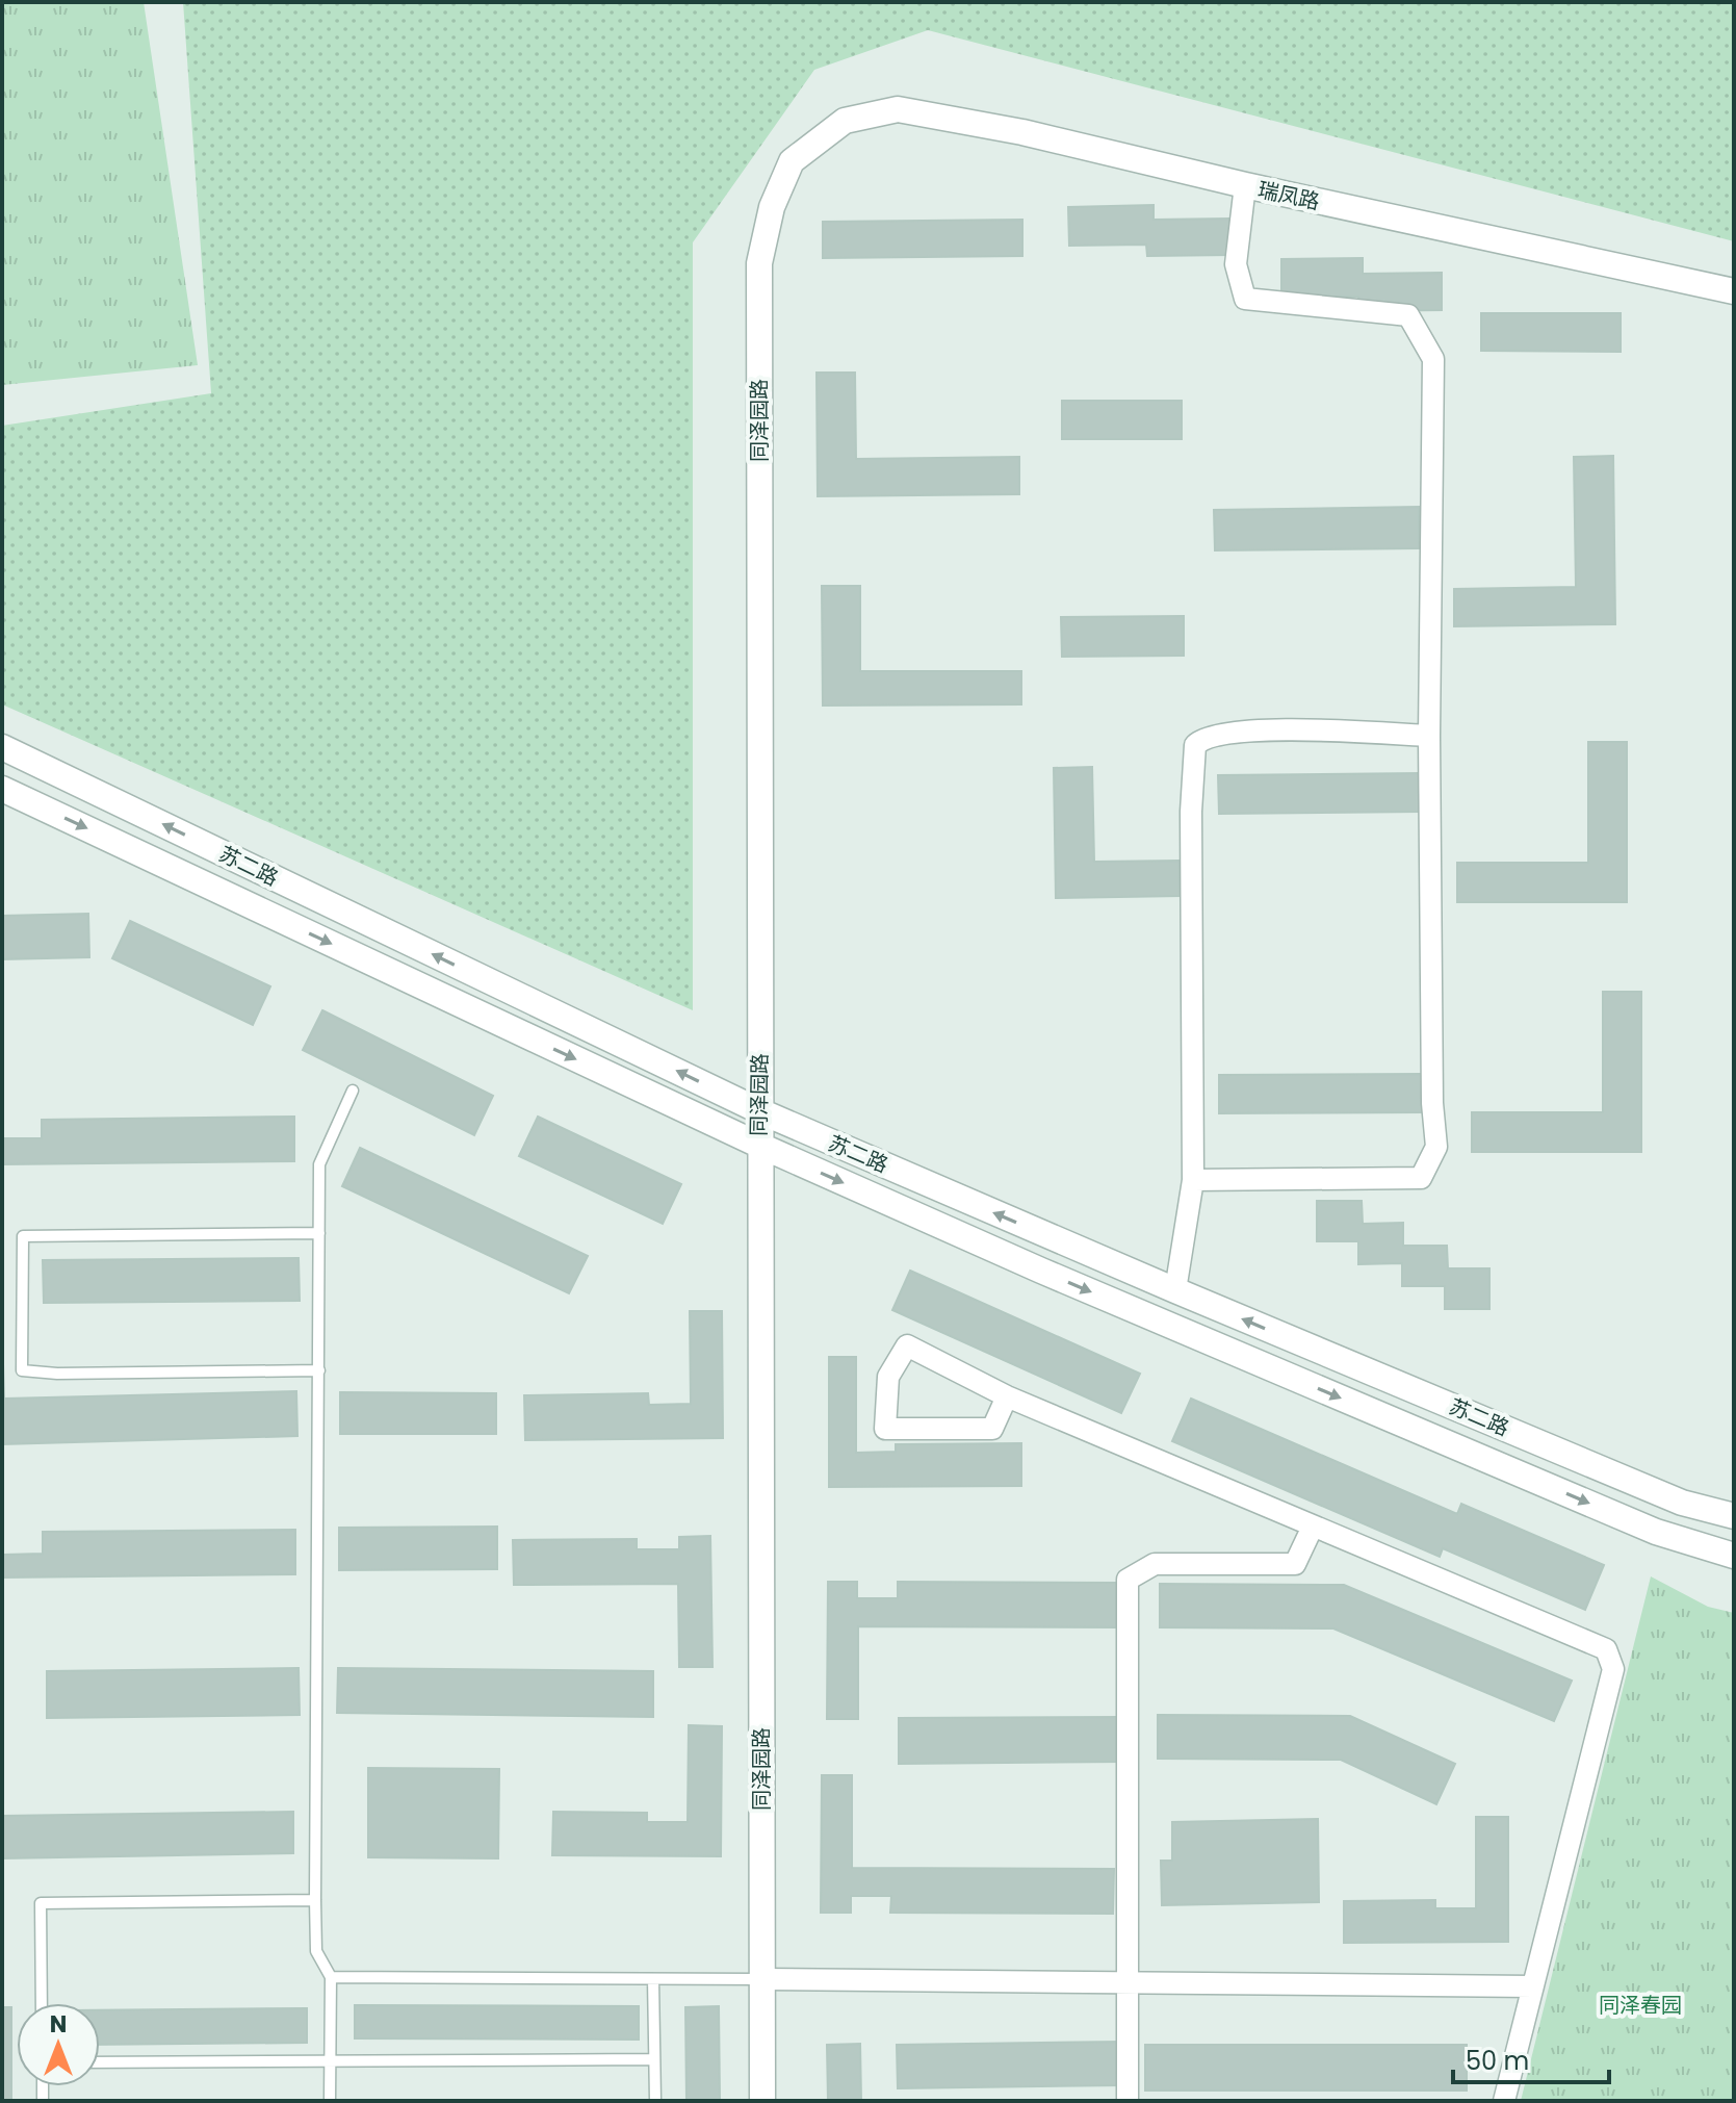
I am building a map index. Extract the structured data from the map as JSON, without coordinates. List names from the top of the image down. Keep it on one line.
{"streets":{"street":["瑞凤路","同泽园路","苏二路"]},"crossings":[["瑞凤路","同泽园路"],["同泽园路","苏二路"]],"parks":["同泽春园"],"scale_bar":"50 m","north":"top"}
